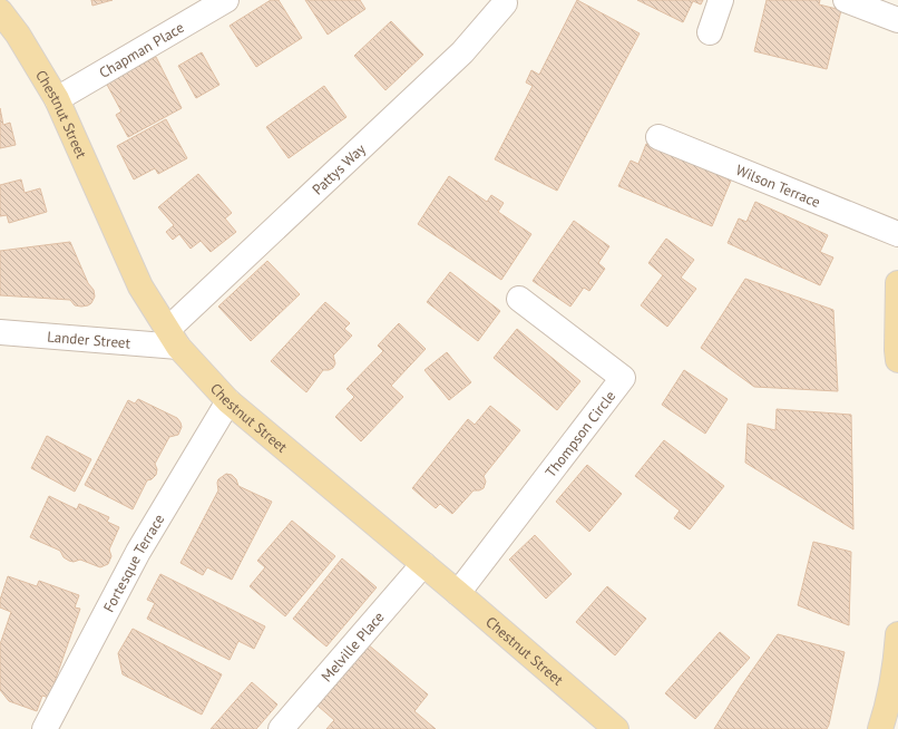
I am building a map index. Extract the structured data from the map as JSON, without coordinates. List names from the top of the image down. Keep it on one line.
{"streets":{"main road":["Chestnut Street"],"street":["Chapman Place","Pattys Way","Wilson Terrace","Lander Street","Thompson Circle","Fortesque Terrace","Melville Place"]},"crossings":[["Chapman Place","Chestnut Street"],["Chestnut Street","Pattys Way"],["Chestnut Street","Lander Street"],["Chestnut Street","Thompson Circle"],["Chestnut Street","Fortesque Terrace"],["Chestnut Street","Melville Place"],["Pattys Way","Lander Street"]]}
